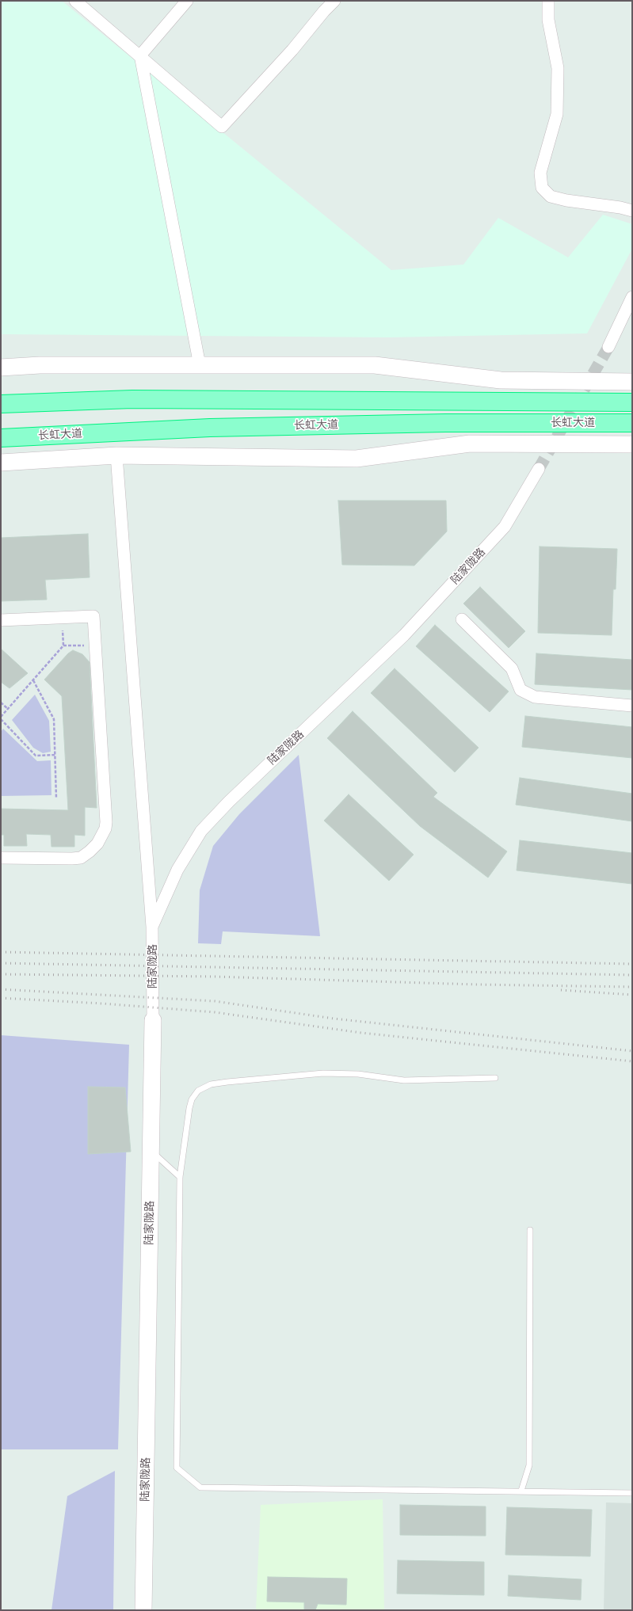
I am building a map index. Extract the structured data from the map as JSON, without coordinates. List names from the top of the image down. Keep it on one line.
{"streets":{"highway":["长虹大道"],"street":["陆家陇路"]}}
